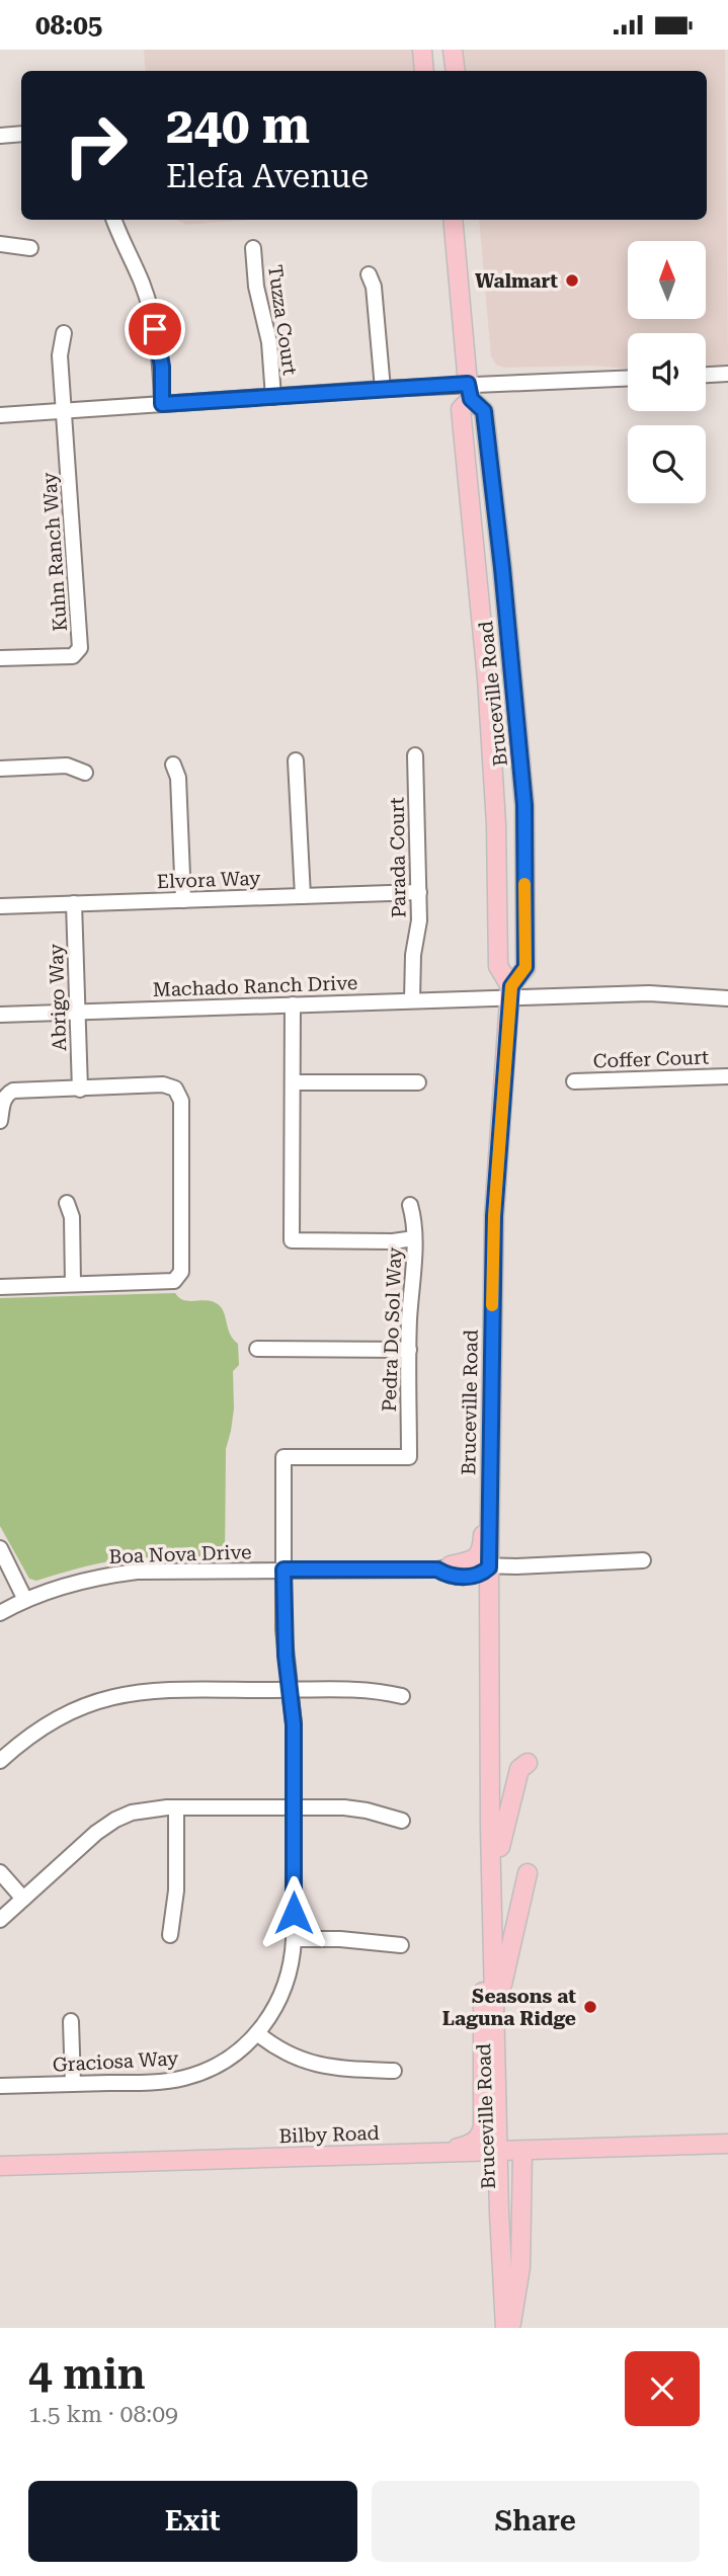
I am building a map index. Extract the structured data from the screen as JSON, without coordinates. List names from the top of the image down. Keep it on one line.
{"streets":{"main road":["Bruceville Road","Bilby Road"],"street":["Tuzza Court","Kuhn Ranch Way","Parada Court","Elvora Way","Machado Ranch Drive","Abrigo Way","Coffer Court","Pedra Do Sol Way","Boa Nova Drive","Graciosa Way"]},"crossings":[["Bruceville Road","Machado Ranch Drive"],["Bruceville Road","Boa Nova Drive"],["Bruceville Road","Bilby Road"],["Parada Court","Elvora Way"],["Parada Court","Machado Ranch Drive"],["Elvora Way","Abrigo Way"],["Machado Ranch Drive","Abrigo Way"],["Machado Ranch Drive","Pedra Do Sol Way"],["Pedra Do Sol Way","Boa Nova Drive"],["Pedra Do Sol Way","Graciosa Way"],["Boa Nova Drive","Graciosa Way"]],"places":["Walmart","Seasons at Laguna Ridge"],"north":"top","page":{"status":"08:05","turn":["240 m","Elefa Avenue"],"heading":["4 min","1.5 km · 08:09"],"buttons":["Exit","Share"]}}
